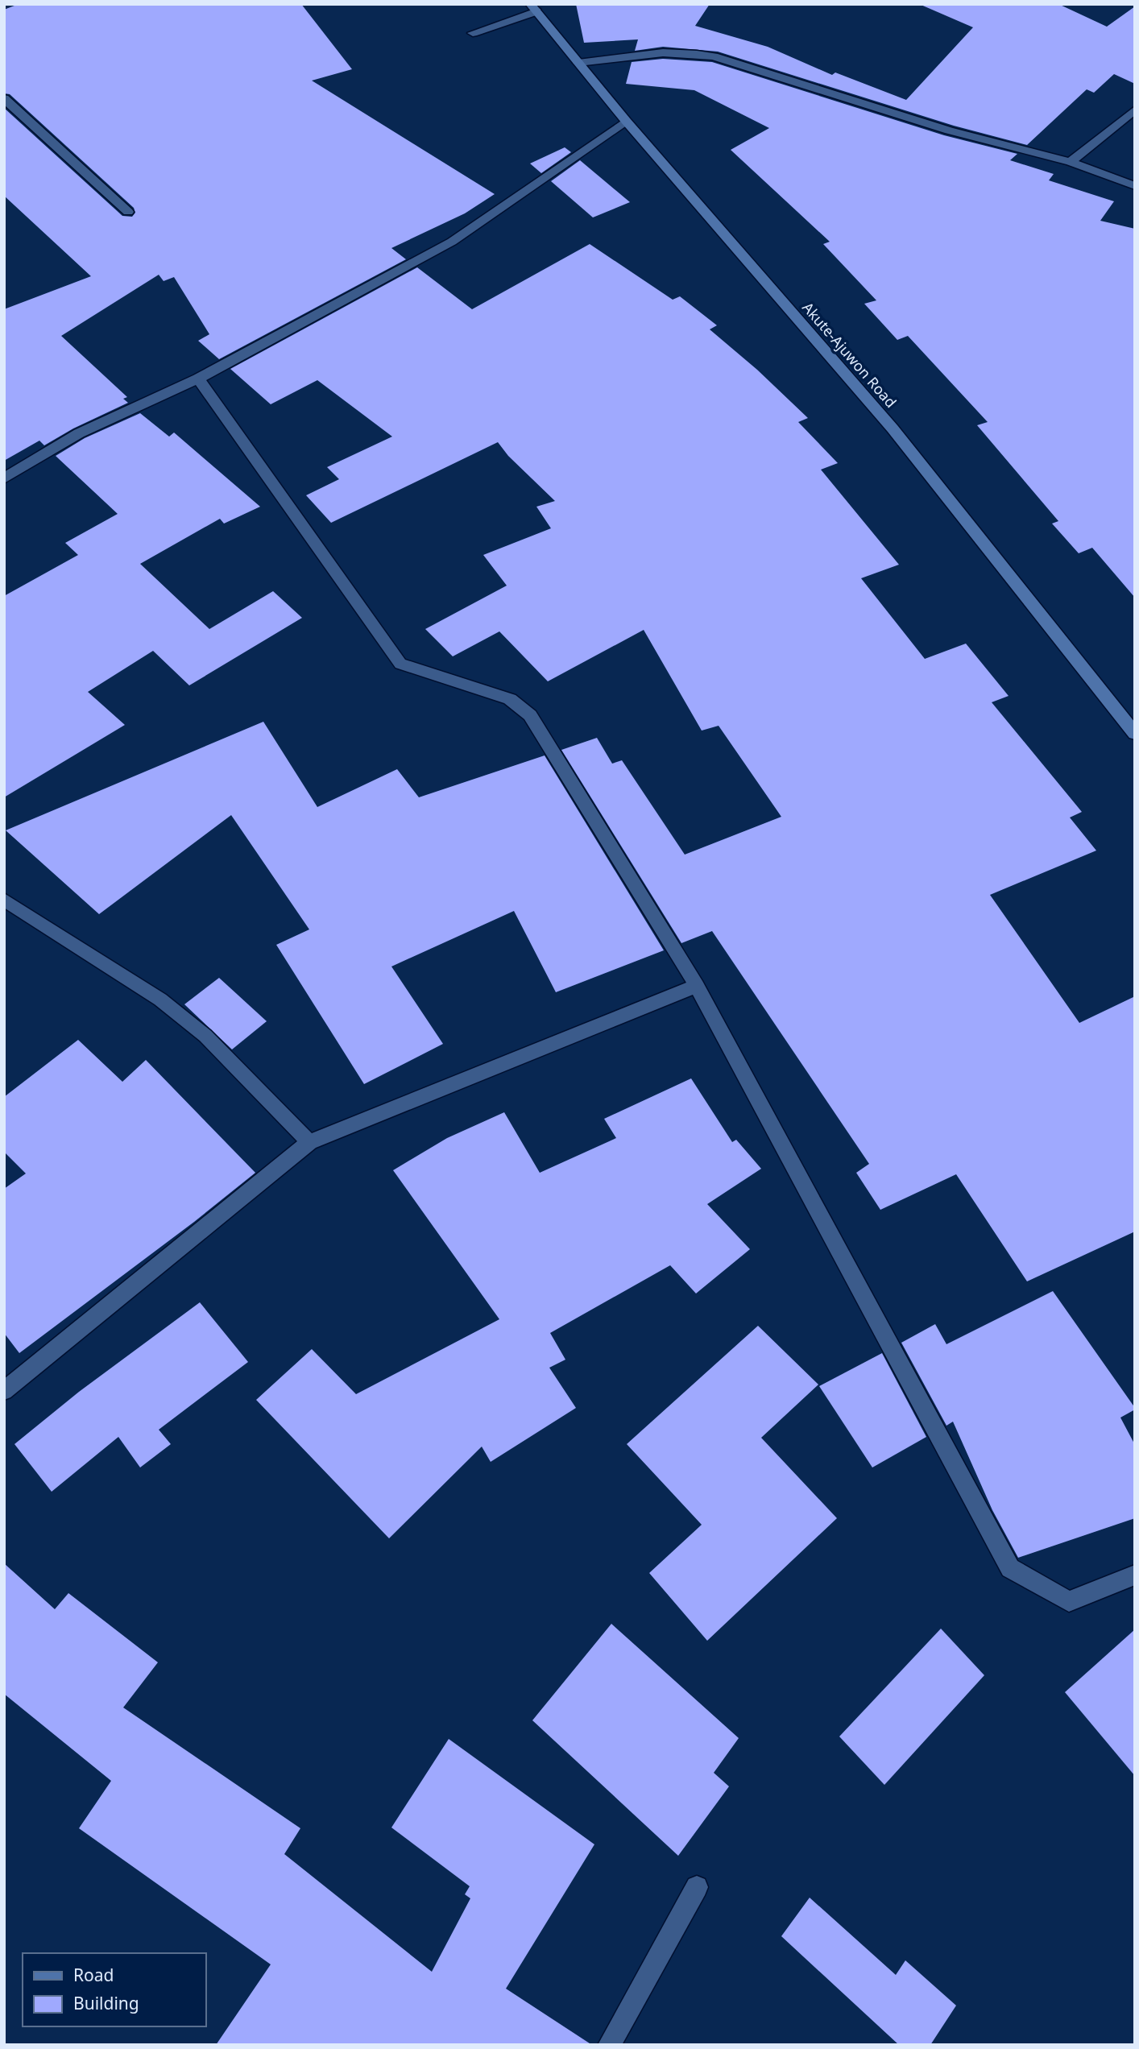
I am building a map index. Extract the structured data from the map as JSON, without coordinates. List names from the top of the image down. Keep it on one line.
{"streets":{"main road":["Akute-Ajuwon Road"]},"legend":["Road","Building"]}
